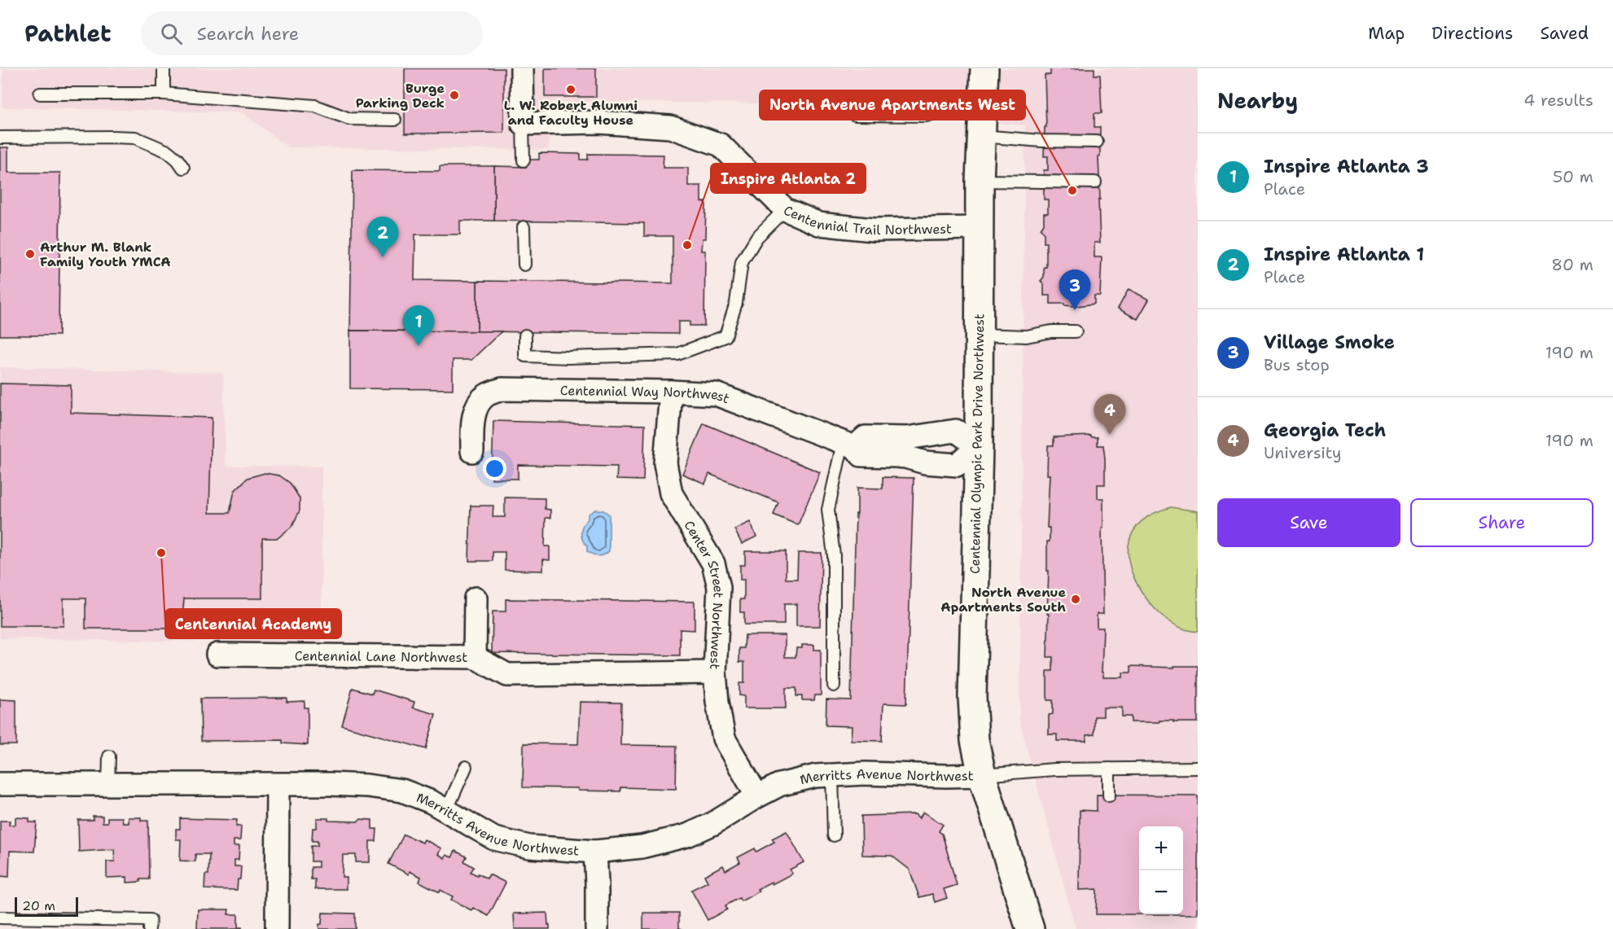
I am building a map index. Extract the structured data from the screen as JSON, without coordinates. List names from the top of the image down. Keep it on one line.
{"streets":{"street":["Centennial Trail Northwest","Centennial Way Northwest","Centennial Olympic Park Drive Northwest","Center Street Northwest","Centennial Lane Northwest","Merritts Avenue Northwest"]},"crossings":[["Centennial Trail Northwest","Centennial Olympic Park Drive Northwest"],["Centennial Way Northwest","Center Street Northwest"],["Centennial Olympic Park Drive Northwest","Merritts Avenue Northwest"],["Center Street Northwest","Centennial Lane Northwest"],["Center Street Northwest","Merritts Avenue Northwest"]],"places":["L. W. Robert Alumni and Faculty House","Burge Parking Deck","North Avenue Apartments West","Inspire Atlanta 2","Arthur M. Blank Family Youth YMCA","Centennial Academy","North Avenue Apartments South"],"scale_bar":"20 m","page":{"header":"Pathlet","search":"Search here","nav":["Map","Directions","Saved"],"heading":["Nearby","4 results"],"list":[{"mark":"1","name":"Inspire Atlanta 3","note":"Place","value":"50 m"},{"mark":"2","name":"Inspire Atlanta 1","note":"Place","value":"80 m"},{"mark":"3","name":"Village Smoke","note":"Bus stop","value":"190 m"},{"mark":"4","name":"Georgia Tech","note":"University","value":"190 m"}],"pins":["2","3","1","4"],"buttons":["Save","Share"],"map_buttons":["+","−"],"scale":"20 m"}}
